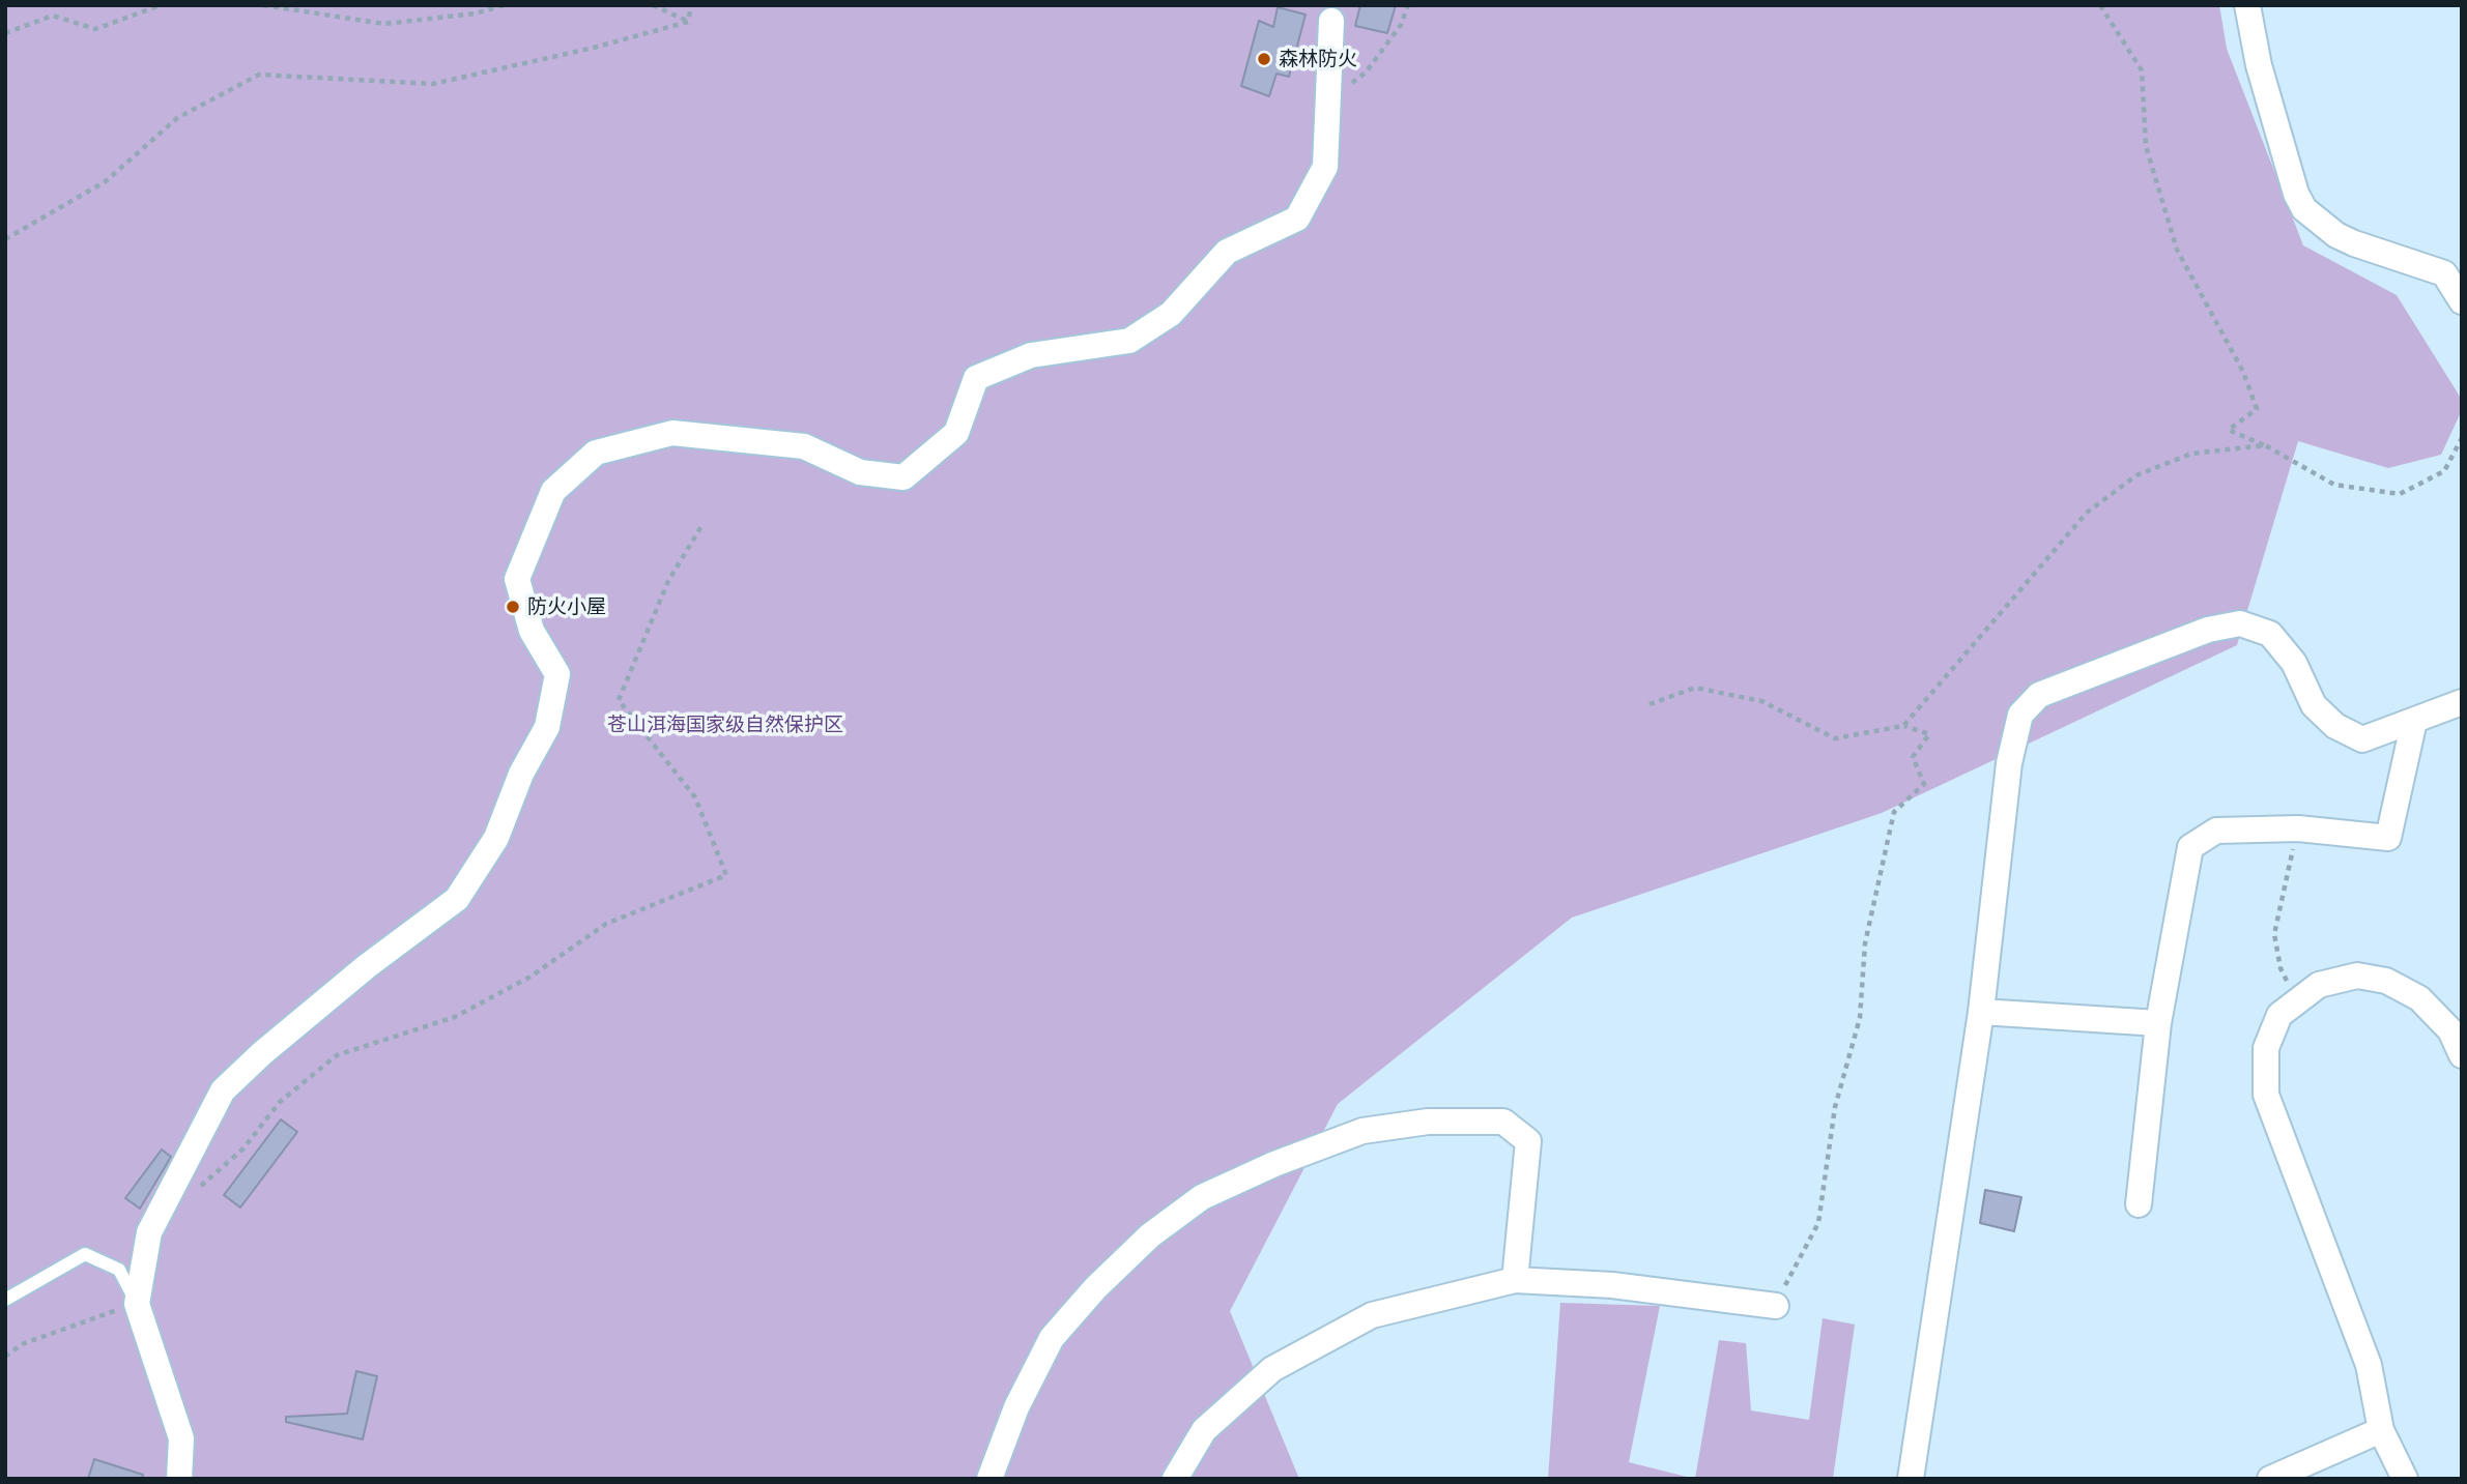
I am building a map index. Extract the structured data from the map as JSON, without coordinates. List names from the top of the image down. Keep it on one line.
{"parks":["苍山洱海国家级自然保护区"],"places":["森林防火","防火小屋"]}
